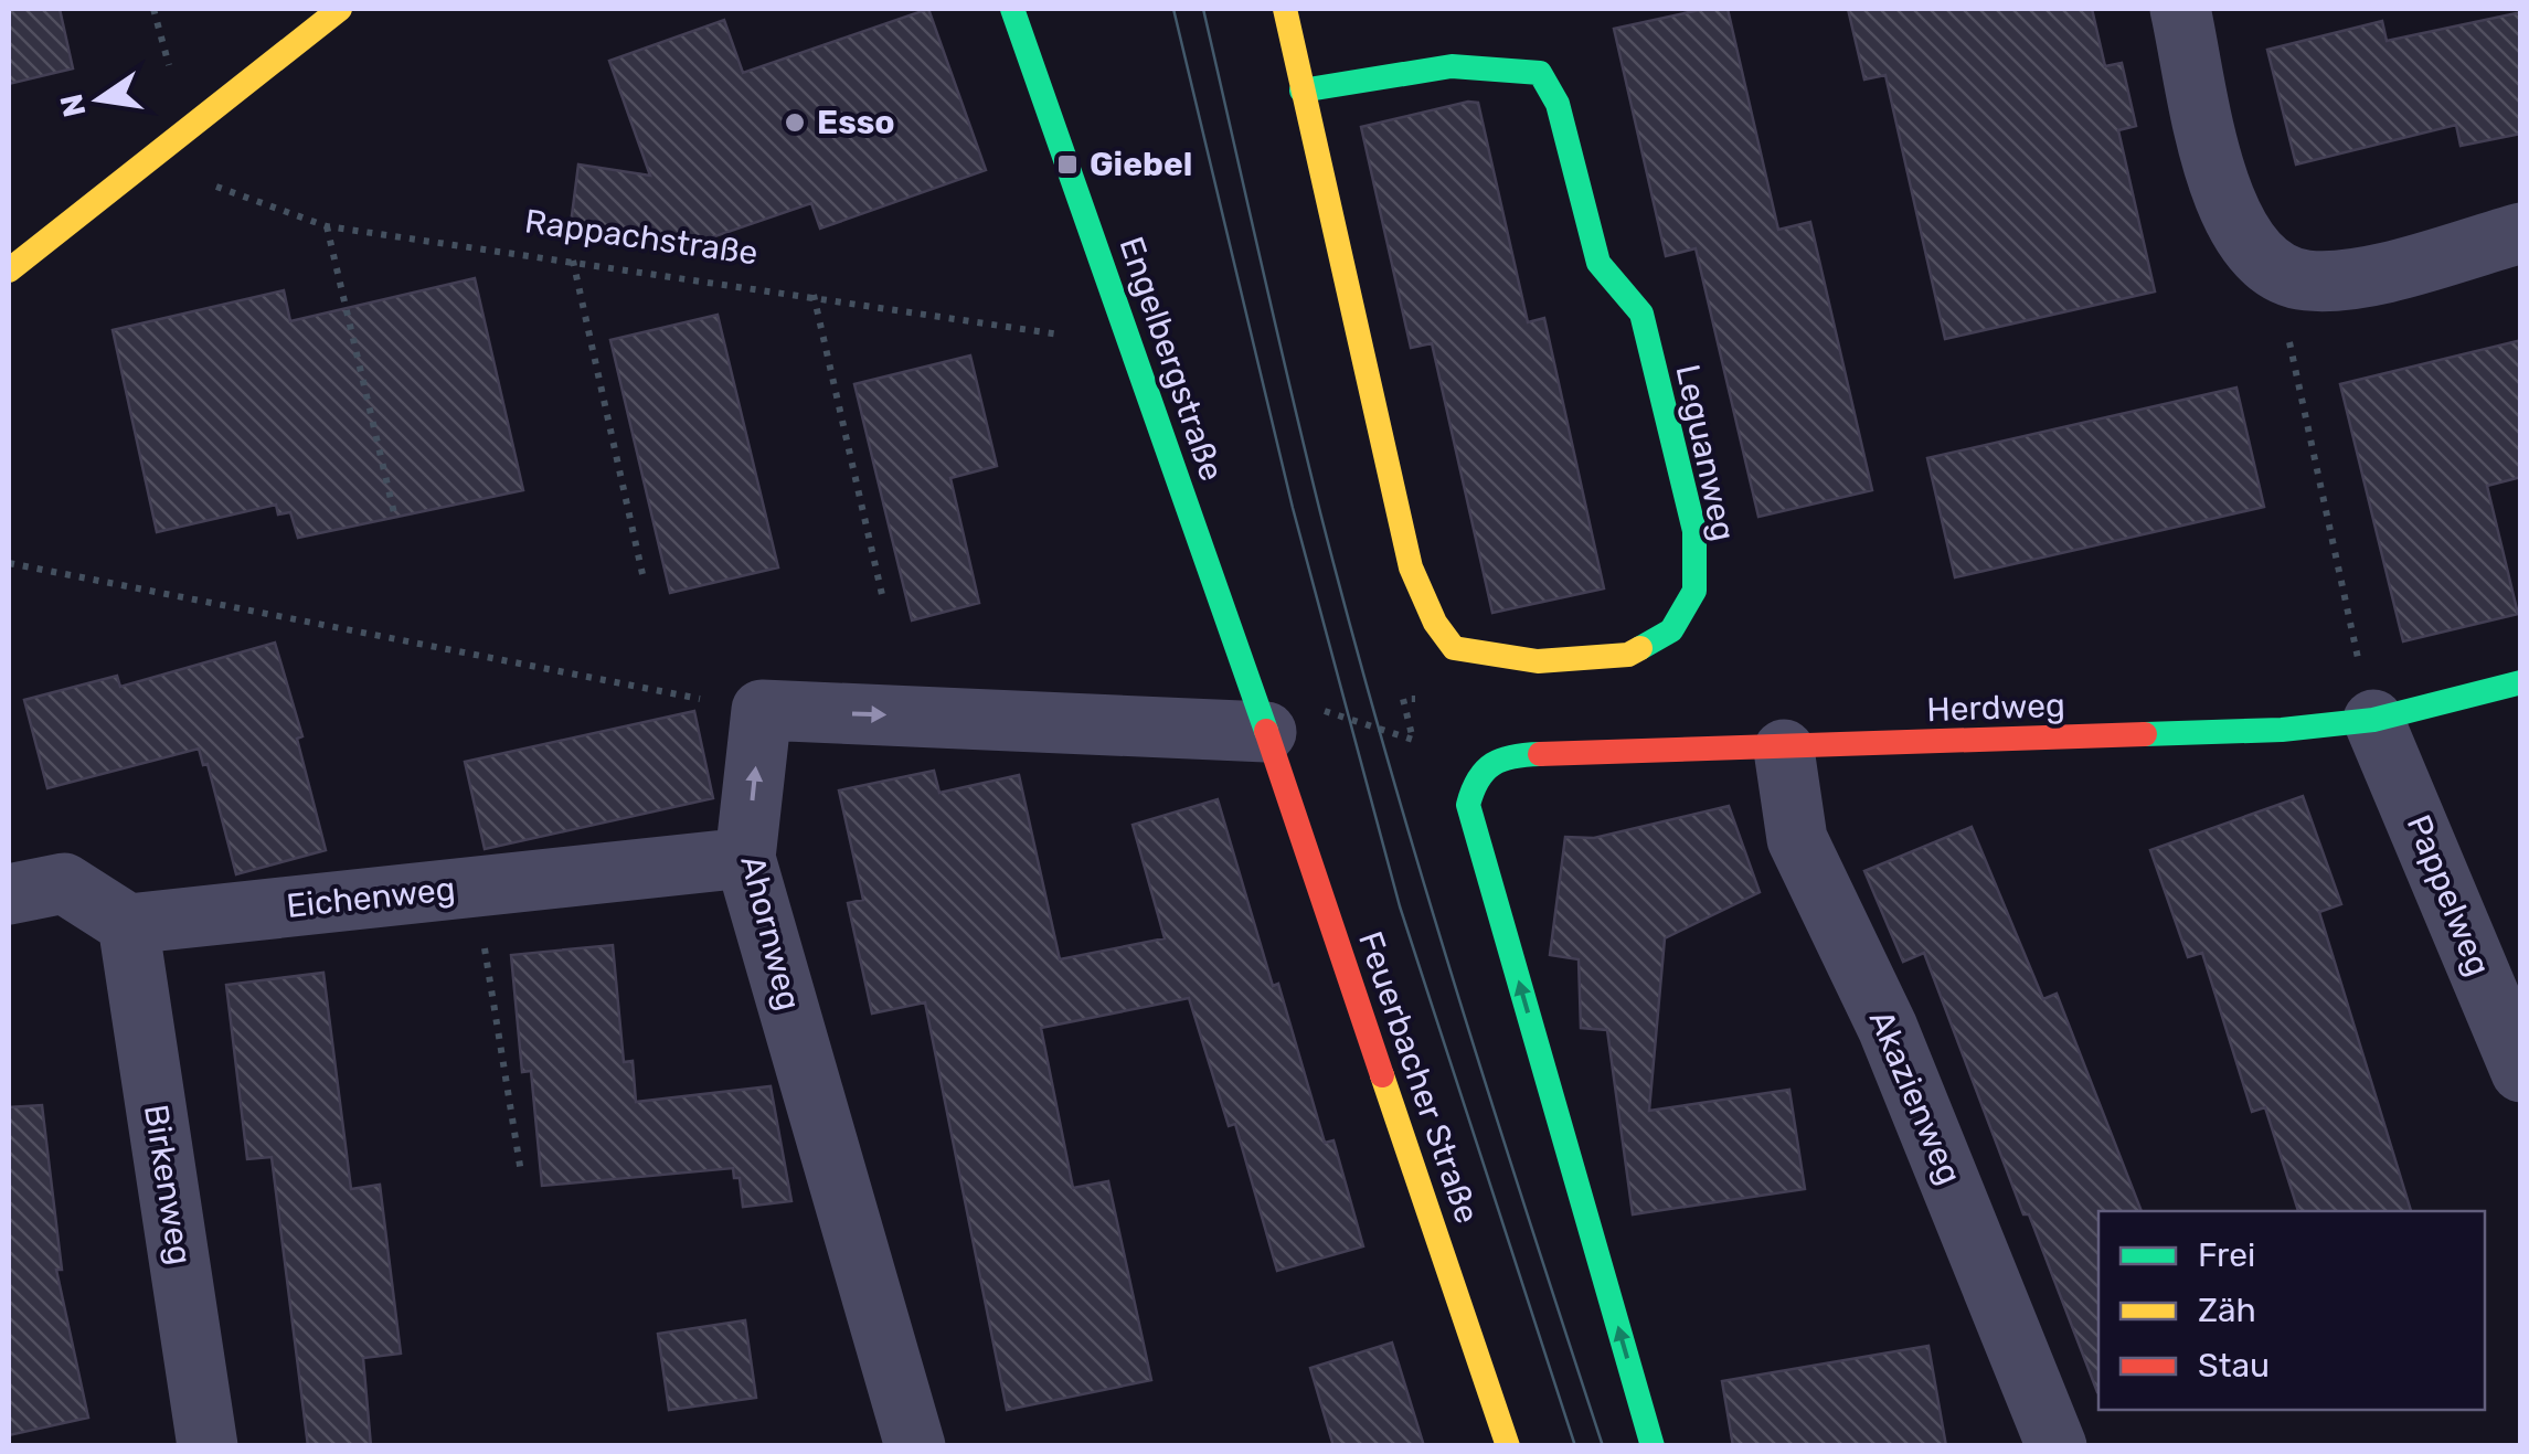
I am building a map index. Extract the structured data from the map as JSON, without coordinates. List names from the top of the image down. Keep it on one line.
{"streets":{"street":["Engelbergstraße","Leguanweg","Herdweg","Pappelweg","Eichenweg","Ahornweg","Feuerbacher Straße","Akazienweg","Birkenweg"],"path":["Rappachstraße"]},"crossings":[["Rappachstraße","Engelbergstraße"],["Engelbergstraße","Feuerbacher Straße"],["Herdweg","Pappelweg"],["Herdweg","Akazienweg"],["Eichenweg","Ahornweg"],["Eichenweg","Birkenweg"]],"places":{"other":["Esso"],"transit":["Giebel"]},"legend":["Frei","Zäh","Stau"],"north":"left"}
